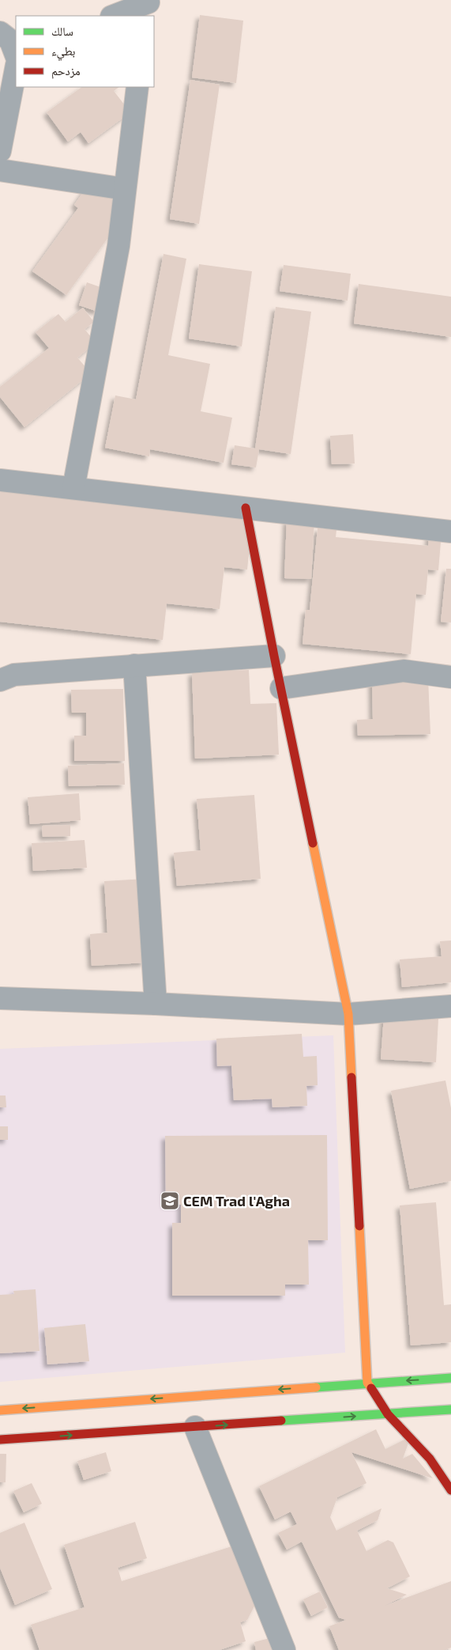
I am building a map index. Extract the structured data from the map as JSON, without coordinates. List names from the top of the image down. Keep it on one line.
{"places":{"school or university":["CEM Trad l'Agha"]},"legend":["سالك","بطيء","مزدحم"]}
